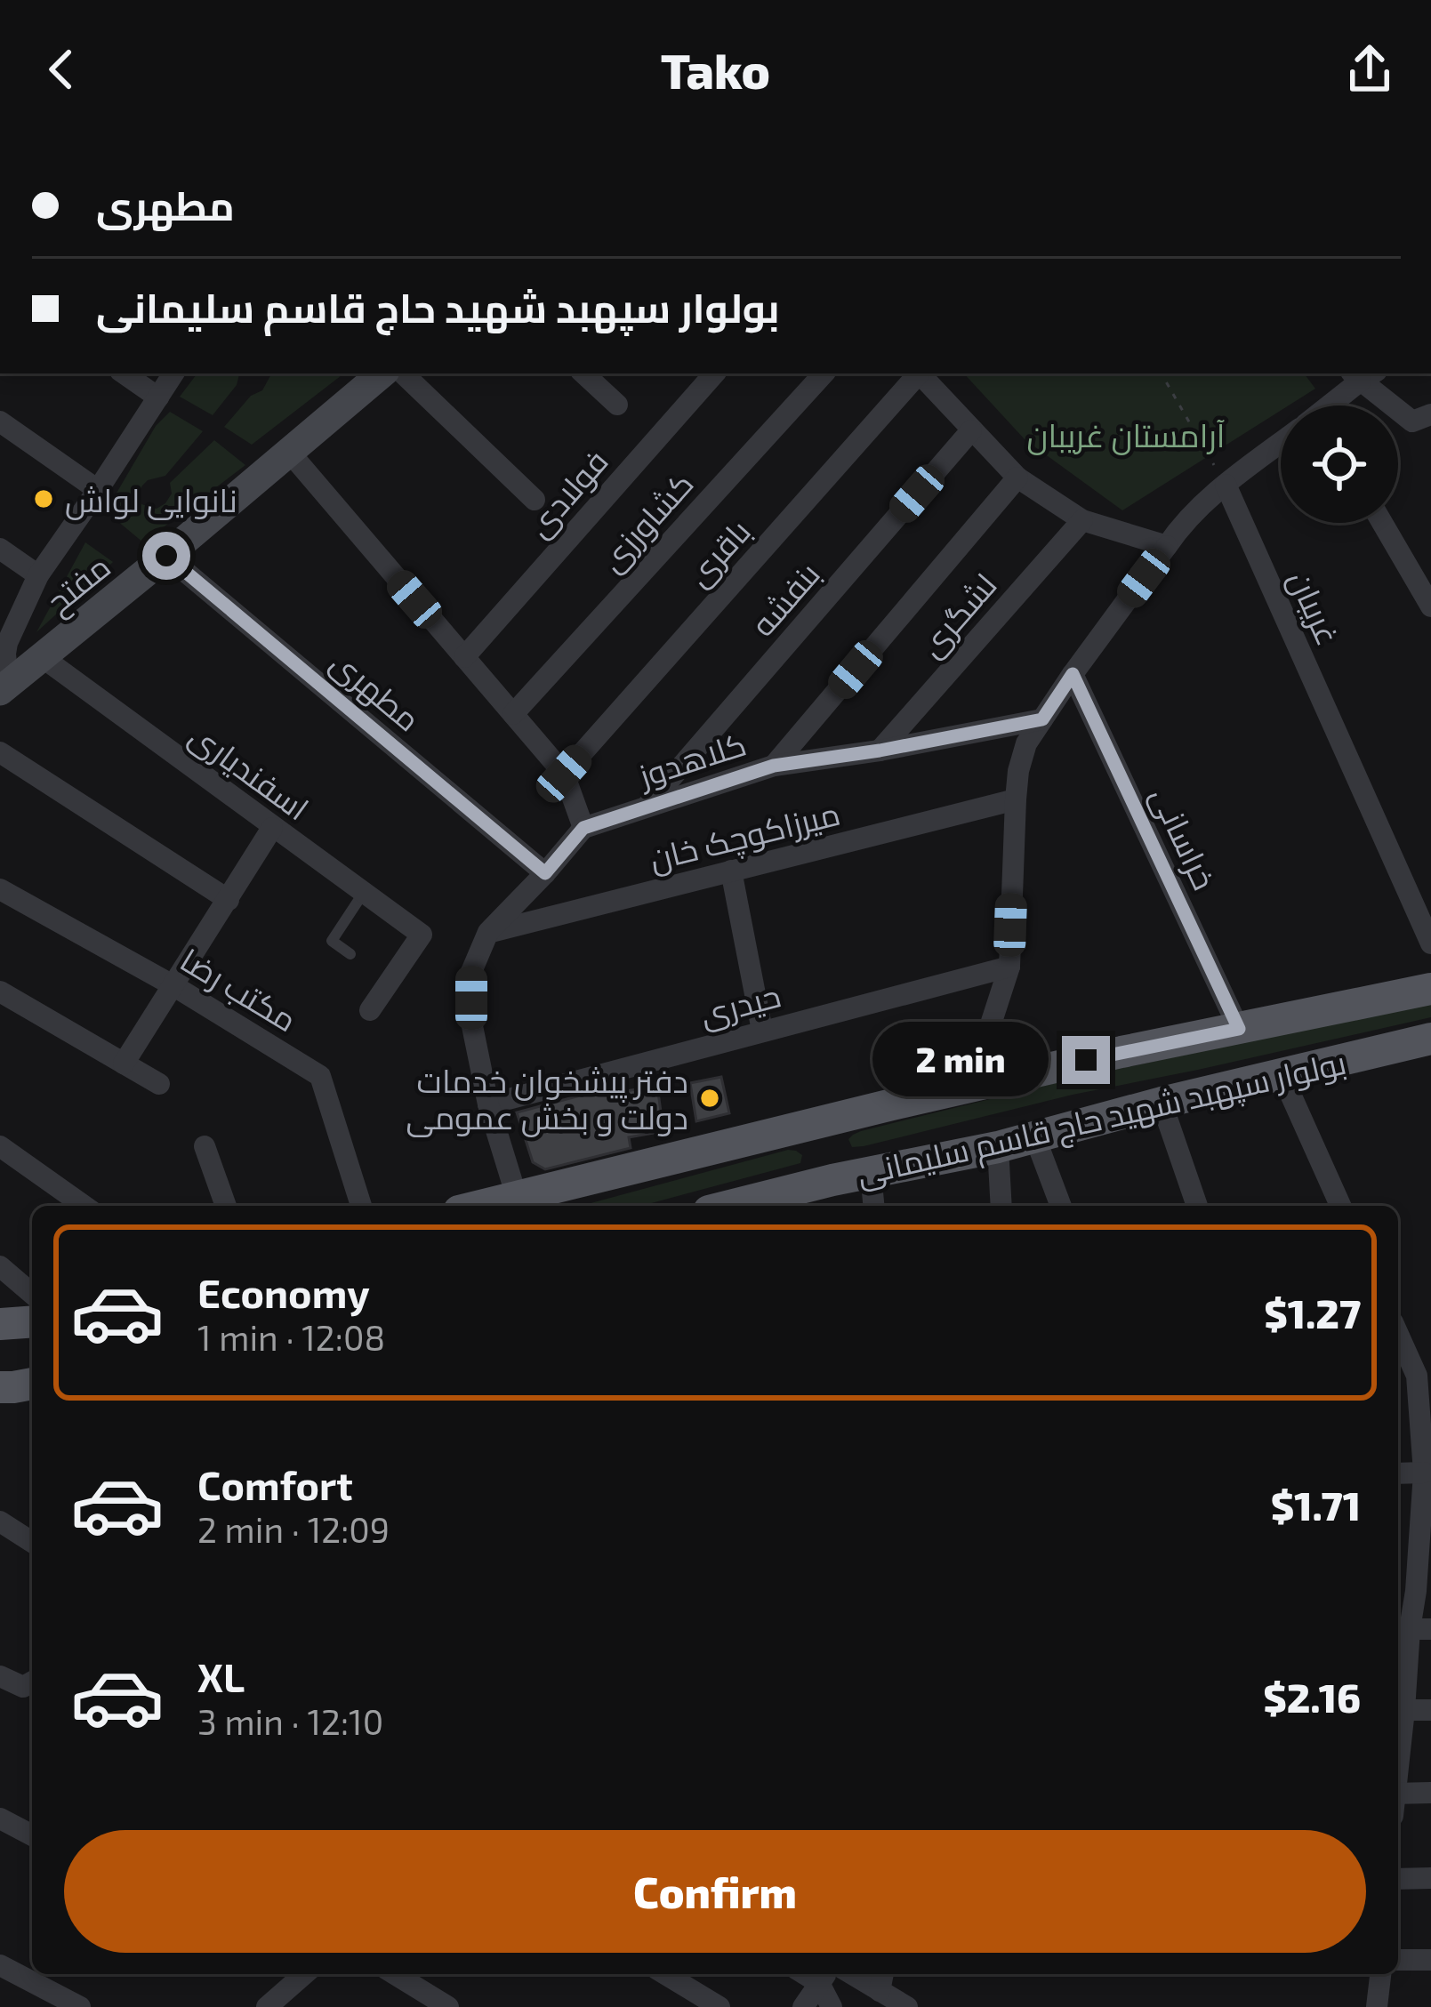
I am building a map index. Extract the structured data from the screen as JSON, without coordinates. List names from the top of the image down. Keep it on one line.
{"streets":{"main road":["مفتح","بولوار سپهبد شهید حاج قاسم سلیمانی"],"street":["فولادی","کشاورزی","باقری","بنفشه","غریبان","لشگری","مطهری","کلاهدوز","اسفندیاری","میرزاکوچک خان","خراسانی","مکتب رضا","حیدری"]},"crossings":[["مفتح","مطهری"],["مفتح","اسفندیاری"],["بنفشه","کلاهدوز"],["لشگری","کلاهدوز"],["خراسانی","بولوار سپهبد شهید حاج قاسم سلیمانی"]],"parks":["آرامستان غریبان"],"places":["نانوایی لواش","دفتر پیشخوان خدمات دولت و بخش عمومی"],"page":{"header":"Tako","banner":["مطهری","بولوار سپهبد شهید حاج قاسم سلیمانی"],"bubble":"2 min","list":[{"name":"Economy","note":"1 min · 12:08","value":"$1.27"},{"name":"Comfort","note":"2 min · 12:09","value":"$1.71"},{"name":"XL","note":"3 min · 12:10","value":"$2.16"}],"buttons":"Confirm"}}
